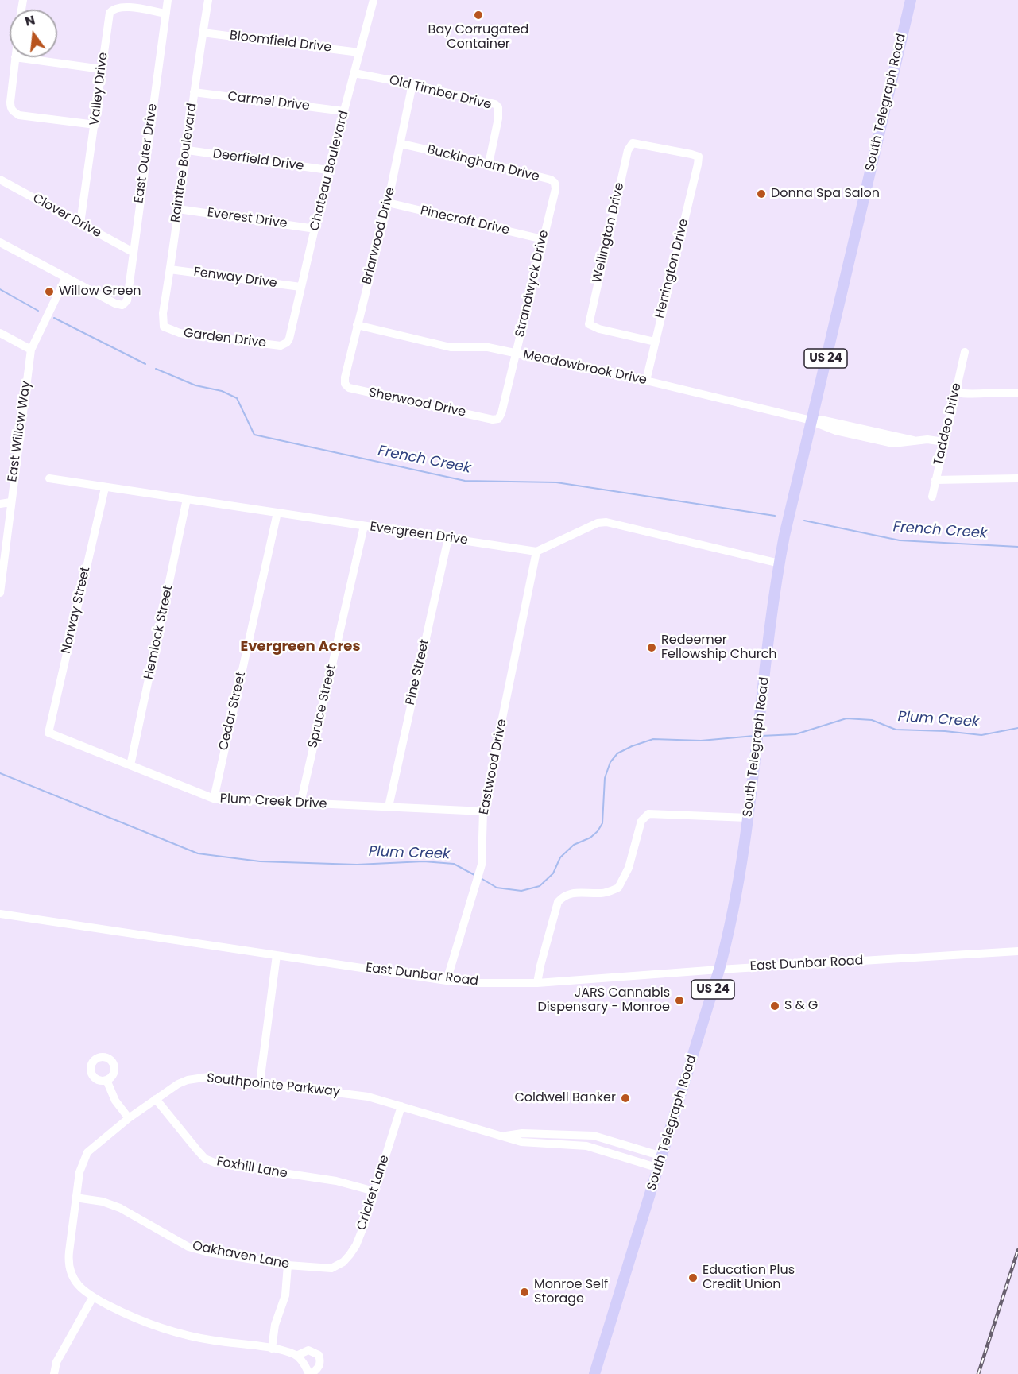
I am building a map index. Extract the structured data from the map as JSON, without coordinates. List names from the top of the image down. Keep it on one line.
{"streets":{"main road":["South Telegraph Road","US 24"],"street":["Bloomfield Drive","Valley Drive","Old Timber Drive","Carmel Drive","East Outer Drive","Deerfield Drive","Raintree Boulevard","Buckingham Drive","Chateau Boulevard","Clover Drive","Everest Drive","Pinecroft Drive","Wellington Drive","Briarwood Drive","Herrington Drive","Fenway Drive","Strandwyck Drive","Garden Drive","Meadowbrook Drive","Sherwood Drive","Taddeo Drive","East Willow Way","Evergreen Drive","Norway Street","Hemlock Street","Pine Street","Spruce Street","Cedar Street","Eastwood Drive","Plum Creek Drive","East Dunbar Road","Southpointe Parkway","Foxhill Lane","Cricket Lane","Oakhaven Lane"]},"crossings":[["Bloomfield Drive","Raintree Boulevard"],["Bloomfield Drive","Chateau Boulevard"],["Valley Drive","East Outer Drive"],["Valley Drive","Clover Drive"],["Old Timber Drive","Buckingham Drive"],["Old Timber Drive","Chateau Boulevard"],["Old Timber Drive","Briarwood Drive"],["Carmel Drive","Raintree Boulevard"],["Carmel Drive","Chateau Boulevard"],["South Telegraph Road","Meadowbrook Drive"],["South Telegraph Road","East Dunbar Road"],["South Telegraph Road","Southpointe Parkway"],["East Outer Drive","Clover Drive"],["East Outer Drive","East Willow Way"],["Deerfield Drive","Raintree Boulevard"],["Deerfield Drive","Chateau Boulevard"],["Raintree Boulevard","Everest Drive"],["Raintree Boulevard","Fenway Drive"],["Raintree Boulevard","Garden Drive"],["Buckingham Drive","Briarwood Drive"],["Buckingham Drive","Strandwyck Drive"],["Chateau Boulevard","Everest Drive"],["Chateau Boulevard","Fenway Drive"],["Chateau Boulevard","Garden Drive"],["Pinecroft Drive","Briarwood Drive"],["Pinecroft Drive","Strandwyck Drive"],["Wellington Drive","Herrington Drive"],["Briarwood Drive","Meadowbrook Drive"],["Briarwood Drive","Sherwood Drive"],["Herrington Drive","Meadowbrook Drive"],["Strandwyck Drive","Meadowbrook Drive"],["Strandwyck Drive","Sherwood Drive"],["Meadowbrook Drive","Taddeo Drive"],["Evergreen Drive","Norway Street"],["Evergreen Drive","Hemlock Street"],["Evergreen Drive","Pine Street"],["Evergreen Drive","Spruce Street"],["Evergreen Drive","Cedar Street"],["Evergreen Drive","Eastwood Drive"],["Norway Street","Plum Creek Drive"],["Hemlock Street","Plum Creek Drive"],["Pine Street","Plum Creek Drive"],["Spruce Street","Plum Creek Drive"],["Cedar Street","Plum Creek Drive"],["Eastwood Drive","Plum Creek Drive"],["Eastwood Drive","East Dunbar Road"],["Southpointe Parkway","Foxhill Lane"],["Southpointe Parkway","Cricket Lane"],["Southpointe Parkway","Oakhaven Lane"],["Foxhill Lane","Cricket Lane"],["Cricket Lane","Oakhaven Lane"]],"districts":["Evergreen Acres"],"water":["French Creek","Plum Creek"],"places":["Bay Corrugated Container","Donna Spa Salon","Willow Green","Redeemer Fellowship Church","JARS Cannabis Dispensary - Monroe","S & G","Coldwell Banker","Education Plus Credit Union","Monroe Self Storage"],"north":"top"}
